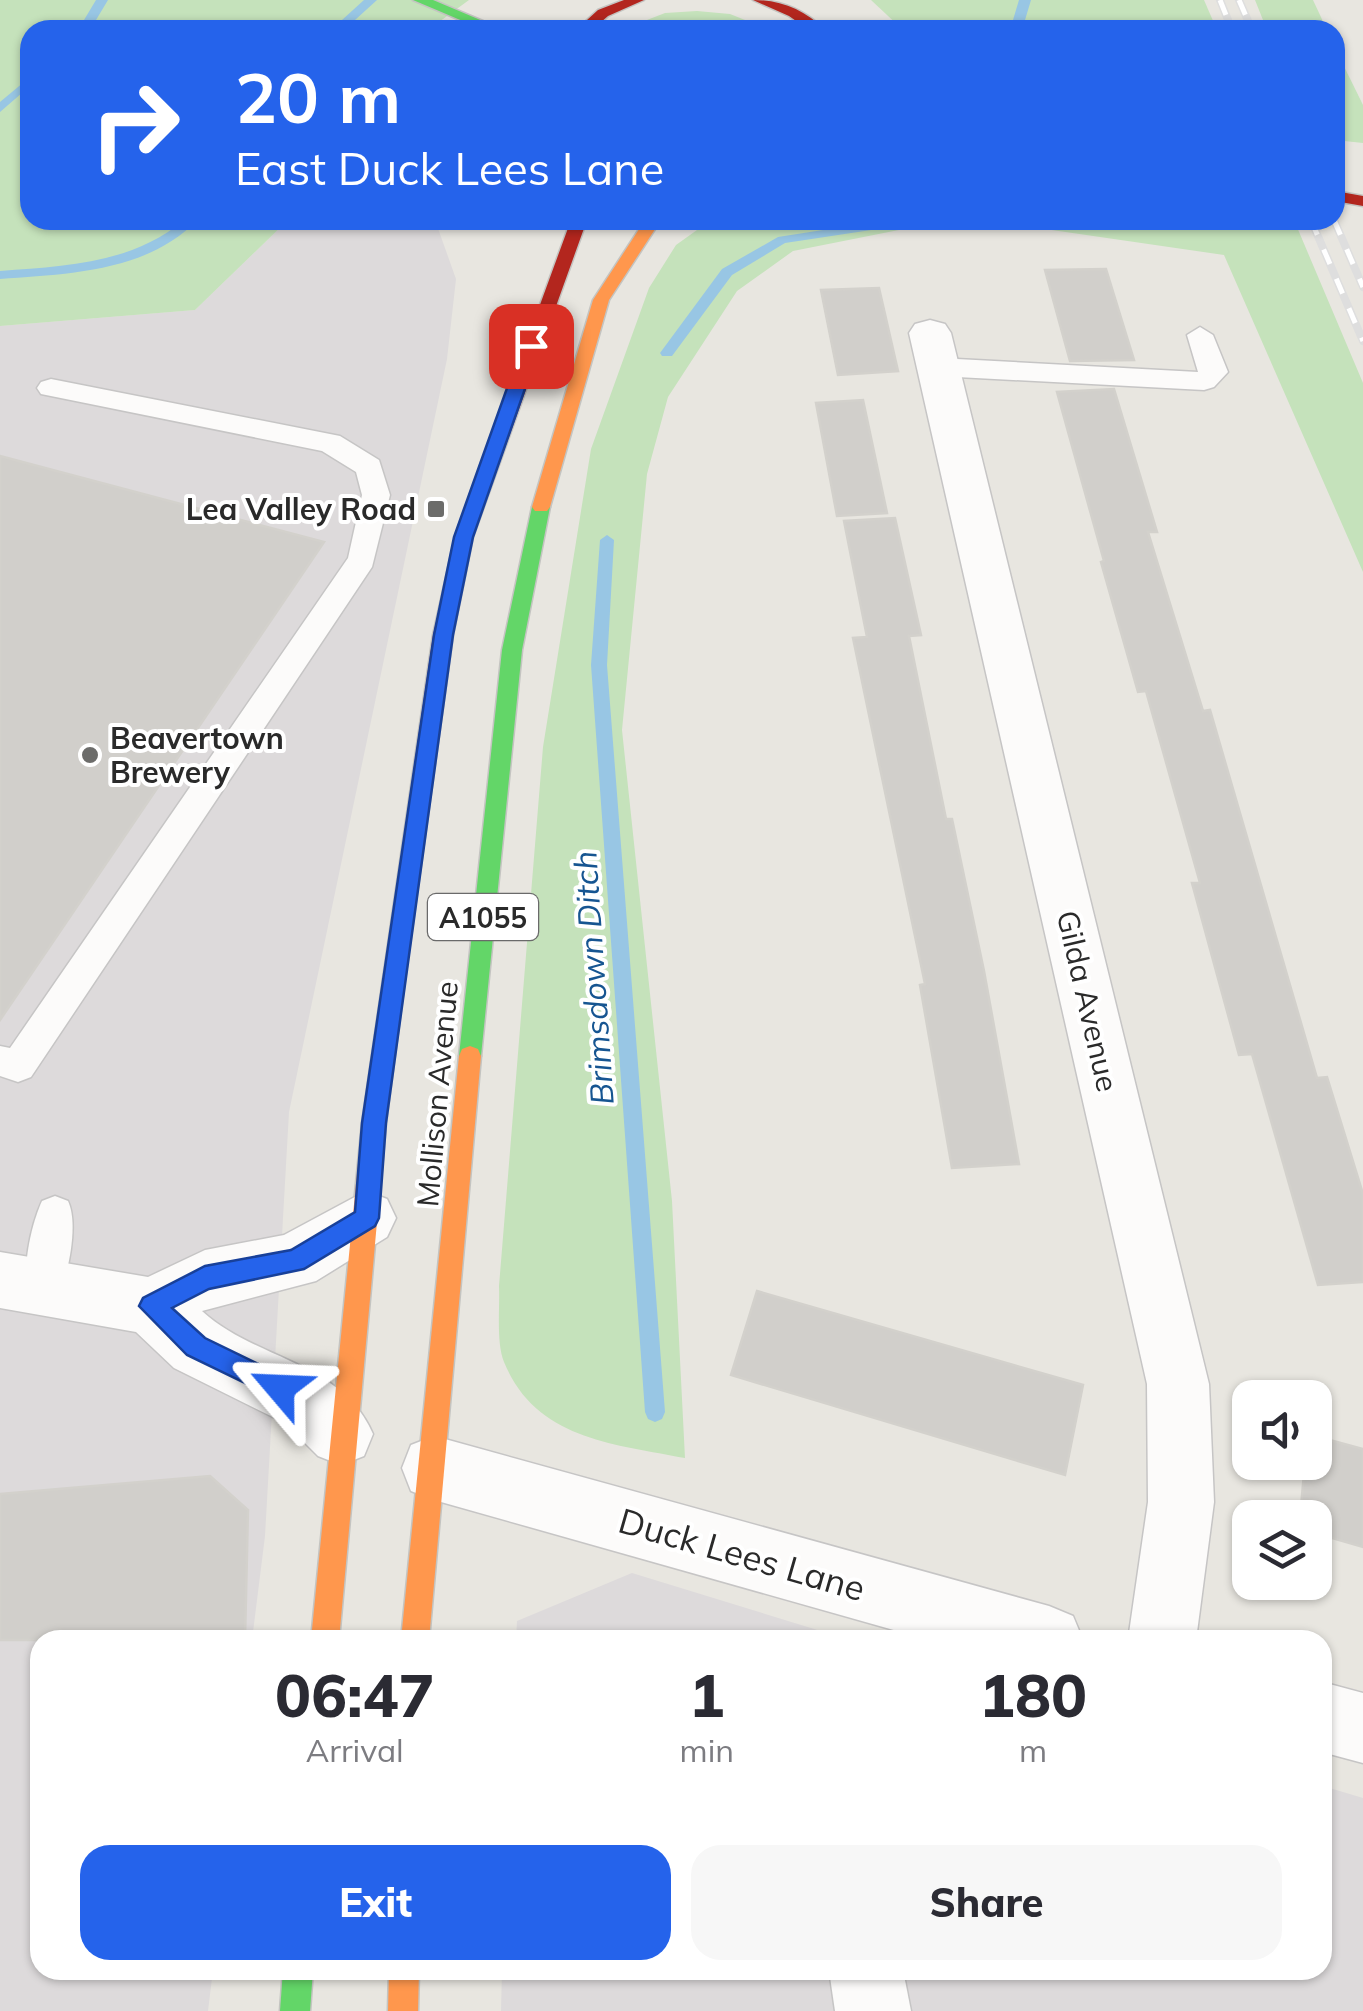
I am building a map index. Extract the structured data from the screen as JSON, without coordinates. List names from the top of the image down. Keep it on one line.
{"streets":{"main road":["A1055","Mollison Avenue"],"street":["Gilda Avenue","Duck Lees Lane"]},"crossings":[["Mollison Avenue","Duck Lees Lane"]],"water":["Brimsdown Ditch"],"places":{"transit":["Lea Valley Road"],"other":["Beavertown Brewery"]},"page":{"turn":["20 m","East Duck Lees Lane"],"eta":["06:47","Arrival","1","min","180","m"],"buttons":["Exit","Share"]}}
